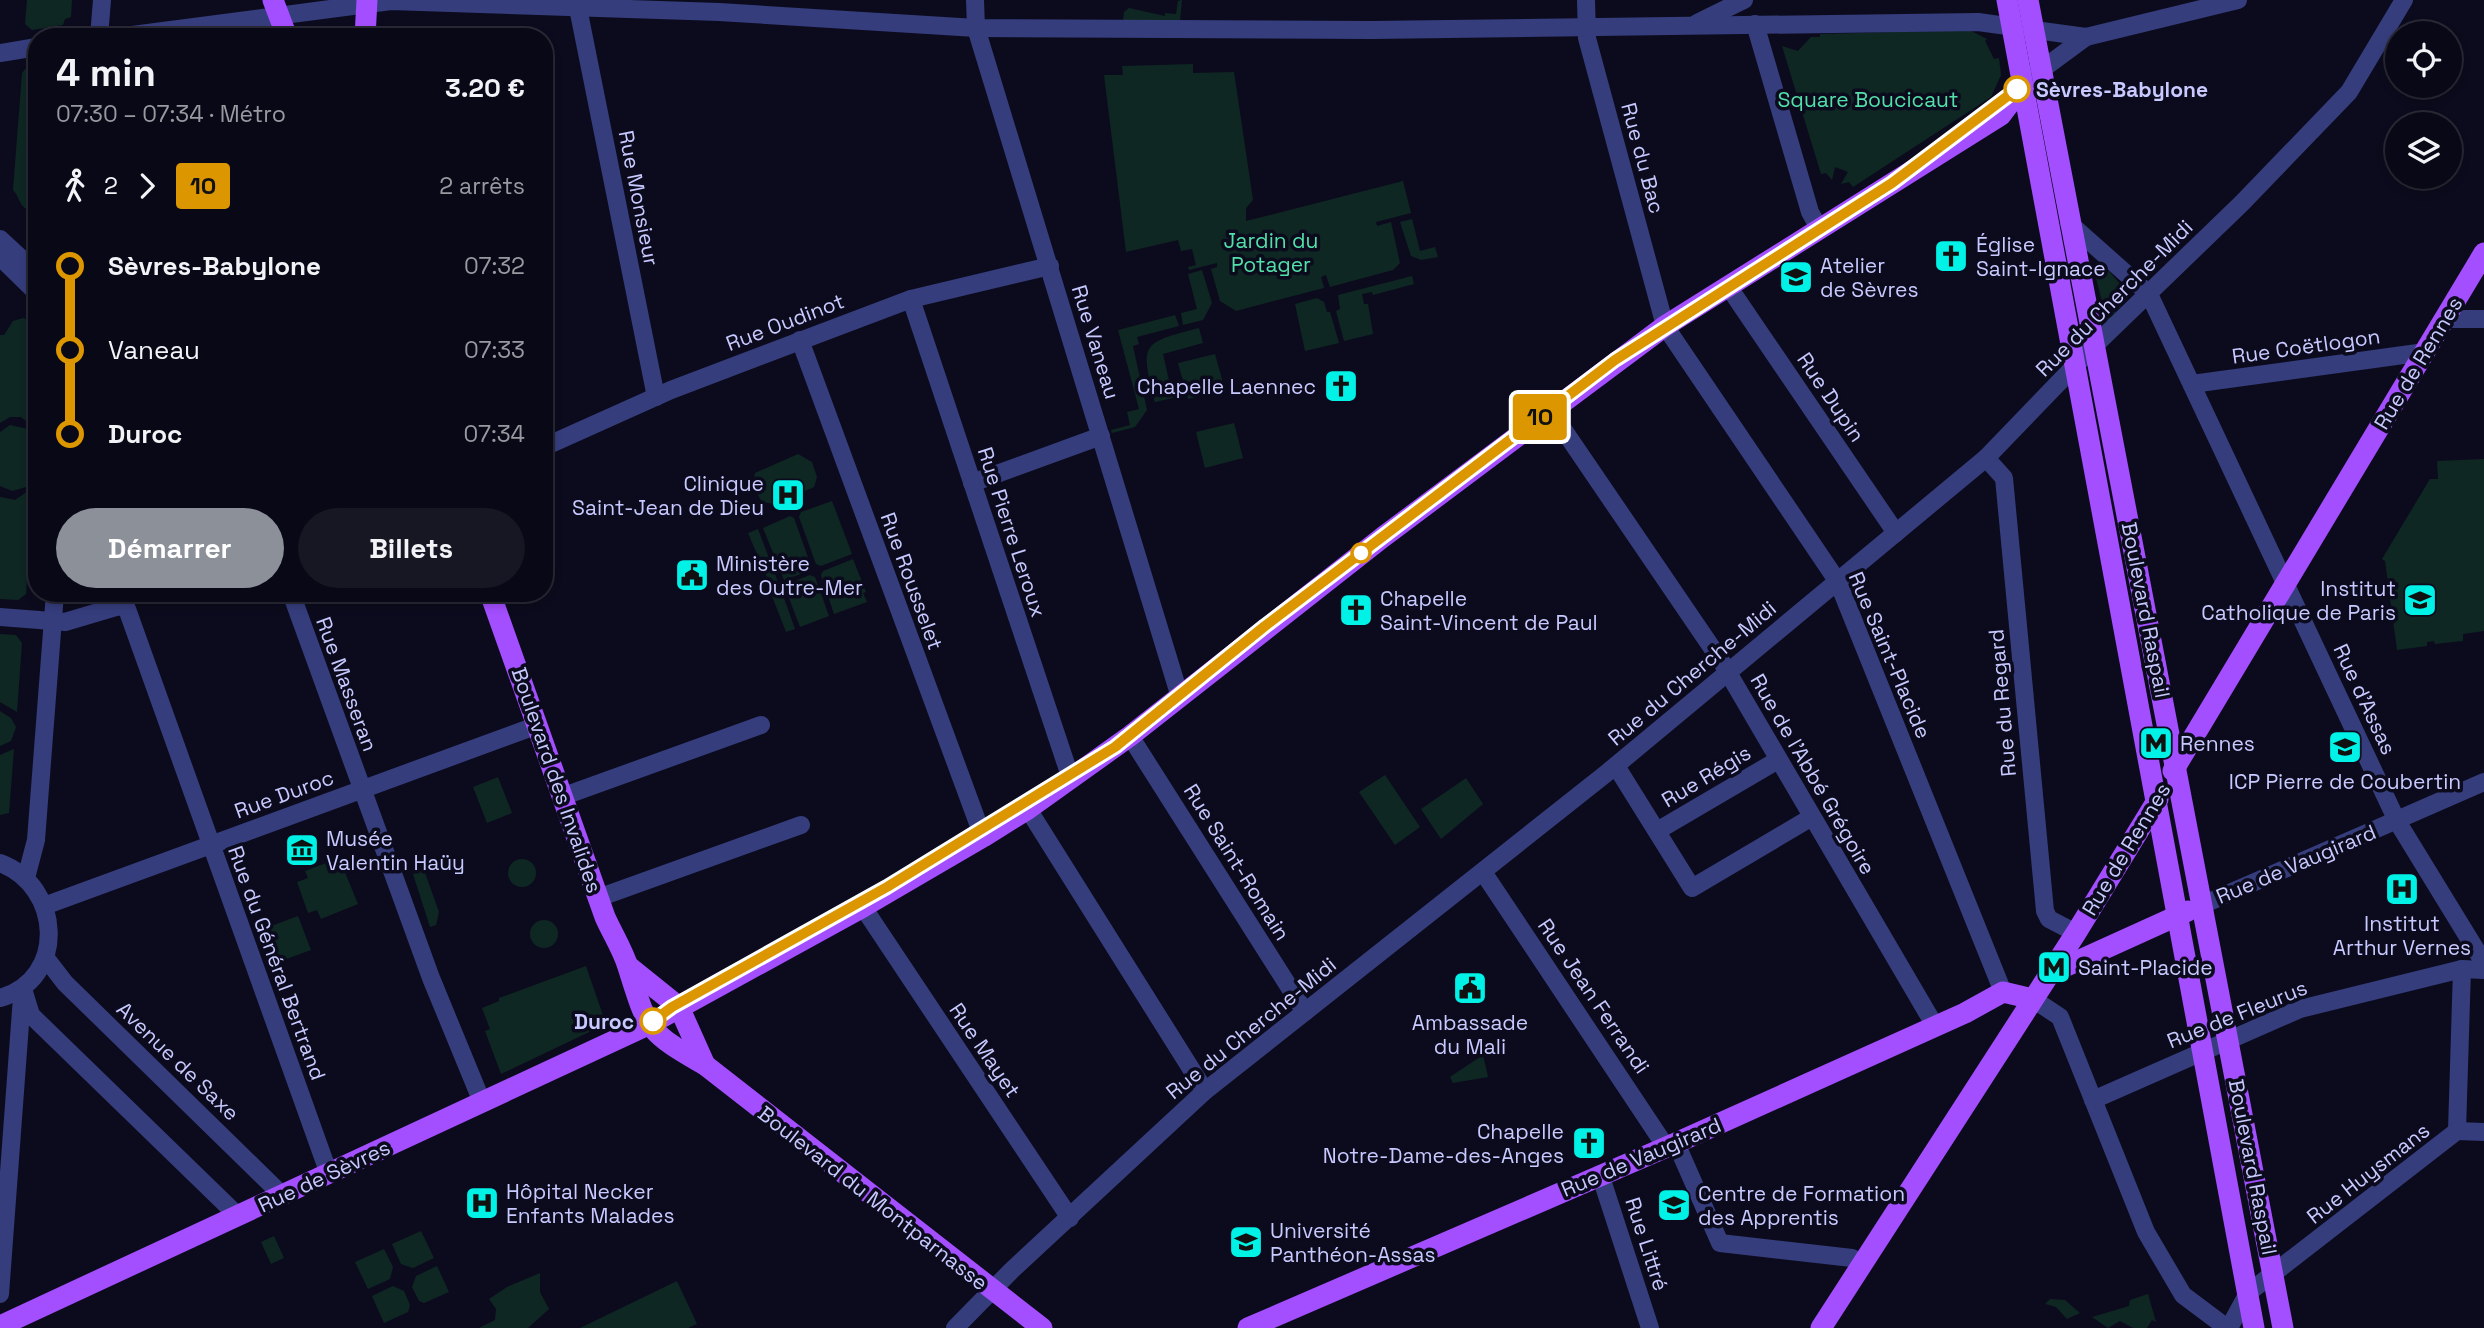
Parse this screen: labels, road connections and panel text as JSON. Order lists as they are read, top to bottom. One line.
{"streets":{"main road":["Rue de Rennes","Boulevard Raspail","Boulevard des Invalides","Rue de Vaugirard","Rue de Sèvres","Boulevard du Montparnasse"],"street":["Rue du Bac","Rue Monsieur","Rue du Cherche-Midi","Rue Oudinot","Rue Vaneau","Rue Coëtlogon","Rue Dupin","Rue Pierre Leroux","Rue Rousselet","Rue Saint-Placide","Rue Masseran","Rue d'Assas","Rue du Regard","Rue de l'Abbé Grégoire","Rue Régis","Rue Duroc","Rue Saint-Romain","Rue du Général Bertrand","Rue Jean Ferrandi","Rue de Fleurus","Rue Mayet","Avenue de Saxe","Rue Huysmans","Rue Littré"]},"crossings":[["Rue du Bac","Rue Saint-Placide"],["Rue Monsieur","Rue Oudinot"],["Rue du Cherche-Midi","Rue Dupin"],["Rue du Cherche-Midi","Boulevard Raspail"],["Rue du Cherche-Midi","Rue Saint-Placide"],["Rue du Cherche-Midi","Rue d'Assas"],["Rue du Cherche-Midi","Rue du Regard"],["Rue du Cherche-Midi","Rue de l'Abbé Grégoire"],["Rue du Cherche-Midi","Rue Saint-Romain"],["Rue du Cherche-Midi","Rue Jean Ferrandi"],["Rue du Cherche-Midi","Rue Mayet"],["Rue du Cherche-Midi","Boulevard du Montparnasse"],["Rue Oudinot","Rue Vaneau"],["Rue Oudinot","Rue Pierre Leroux"],["Rue Oudinot","Rue Rousselet"],["Rue Coëtlogon","Rue de Rennes"],["Rue Coëtlogon","Rue d'Assas"],["Rue de Rennes","Boulevard Raspail"],["Rue de Rennes","Rue d'Assas"],["Rue de Rennes","Rue du Regard"],["Rue de Rennes","Rue de Vaugirard"],["Rue de Rennes","Rue Jean Ferrandi"],["Boulevard Raspail","Rue de Vaugirard"],["Boulevard Raspail","Rue de Fleurus"],["Boulevard Raspail","Rue Huysmans"],["Rue Saint-Placide","Rue de Vaugirard"],["Rue Masseran","Rue Duroc"],["Rue Masseran","Rue de Sèvres"],["Rue d'Assas","Rue de Vaugirard"],["Rue de l'Abbé Grégoire","Rue Régis"],["Rue de l'Abbé Grégoire","Rue de Vaugirard"],["Boulevard des Invalides","Rue Duroc"],["Boulevard des Invalides","Rue de Sèvres"],["Boulevard des Invalides","Boulevard du Montparnasse"],["Rue Duroc","Rue du Général Bertrand"],["Rue de Vaugirard","Rue Jean Ferrandi"],["Rue de Vaugirard","Rue Littré"],["Rue du Général Bertrand","Rue de Sèvres"],["Avenue de Saxe","Rue de Sèvres"],["Rue de Sèvres","Boulevard du Montparnasse"]],"parks":["Square Boucicaut","Jardin du Potager"],"places":{"other":["Sèvres-Babylone","Duroc"],"church":["Église Saint-Ignace","Chapelle Laennec","Chapelle Saint-Vincent de Paul","Chapelle Notre-Dame-des-Anges"],"school or university":["Atelier de Sèvres","Institut Catholique de Paris","ICP Pierre de Coubertin","Centre de Formation des Apprentis","Université Panthéon-Assas"],"hospital":["Clinique Saint-Jean de Dieu","Institut Arthur Vernes","Hôpital Necker Enfants Malades"],"public building":["Ministère des Outre-Mer","Ambassade du Mali"],"metro station":["Rennes","Saint-Placide"],"museum":["Musée Valentin Haüy"]},"lines":["metro line 10"],"page":{"on_map":"10","heading":["4 min","07:30 – 07:34 · Métro","3.20 €"],"legs":["2","10","2 arrêts"],"list":[{"name":"Sèvres-Babylone","value":"07:32"},{"name":"Vaneau","value":"07:33"},{"name":"Duroc","value":"07:34"}],"buttons":["Démarrer","Billets"]}}
